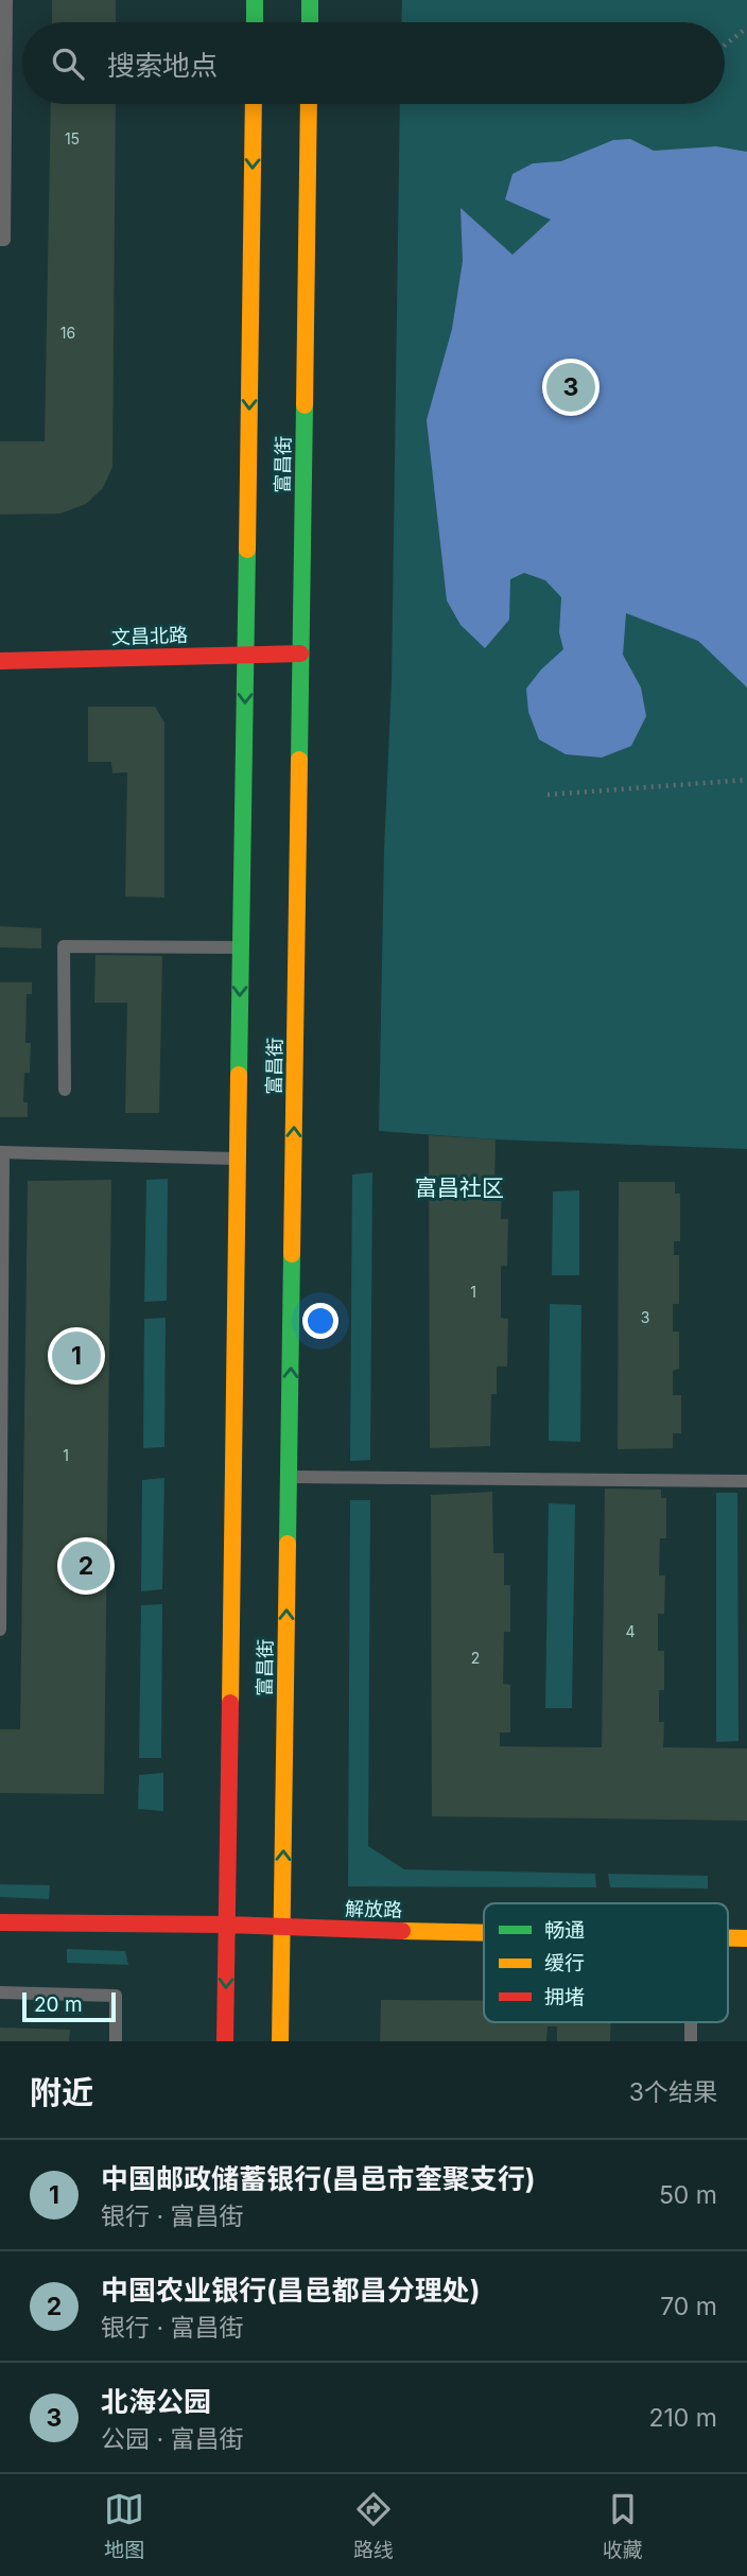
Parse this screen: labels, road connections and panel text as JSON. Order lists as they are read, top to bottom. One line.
{"streets":{"main road":["富昌街","文昌北路","解放路"]},"crossings":[["富昌街","文昌北路"],["富昌街","解放路"]],"districts":["富昌社区"],"house_numbers":["15","16","1","3","1","4","2"],"legend":["畅通","缓行","拥堵"],"scale_bar":"20 m","page":{"search":"搜索地点","pins":["3","1","2"],"scale":"20 m","heading":["附近","3个结果"],"list":[{"mark":"1","name":"中国邮政储蓄银行(昌邑市奎聚支行)","note":"银行 · 富昌街","value":"50 m"},{"mark":"2","name":"中国农业银行(昌邑都昌分理处)","note":"银行 · 富昌街","value":"70 m"},{"mark":"3","name":"北海公园","note":"公园 · 富昌街","value":"210 m"}],"nav":["地图","路线","收藏"]}}
